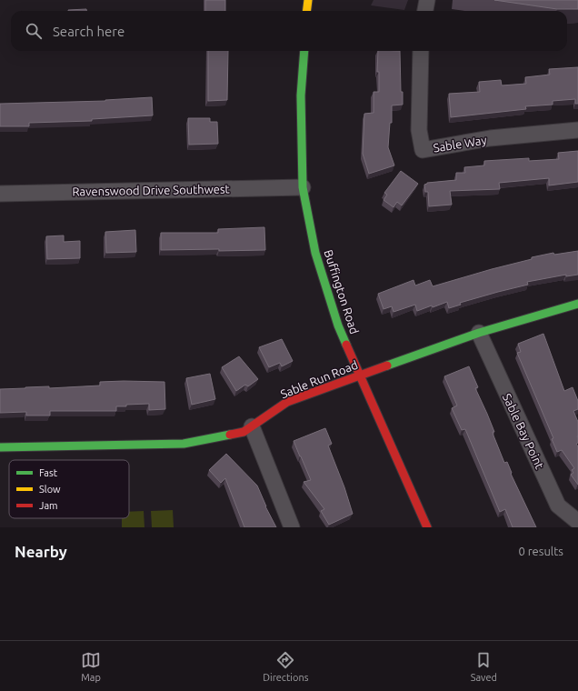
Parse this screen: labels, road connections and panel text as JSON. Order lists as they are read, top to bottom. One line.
{"streets":{"street":["Sable Way","Ravenswood Drive Southwest","Buffington Road","Sable Run Road","Sable Bay Point"]},"crossings":[["Ravenswood Drive Southwest","Buffington Road"],["Buffington Road","Sable Run Road"],["Sable Run Road","Sable Bay Point"]],"legend":["Fast","Slow","Jam"],"page":{"search":"Search here","heading":["Nearby","0 results"],"nav":["Map","Directions","Saved"]}}
